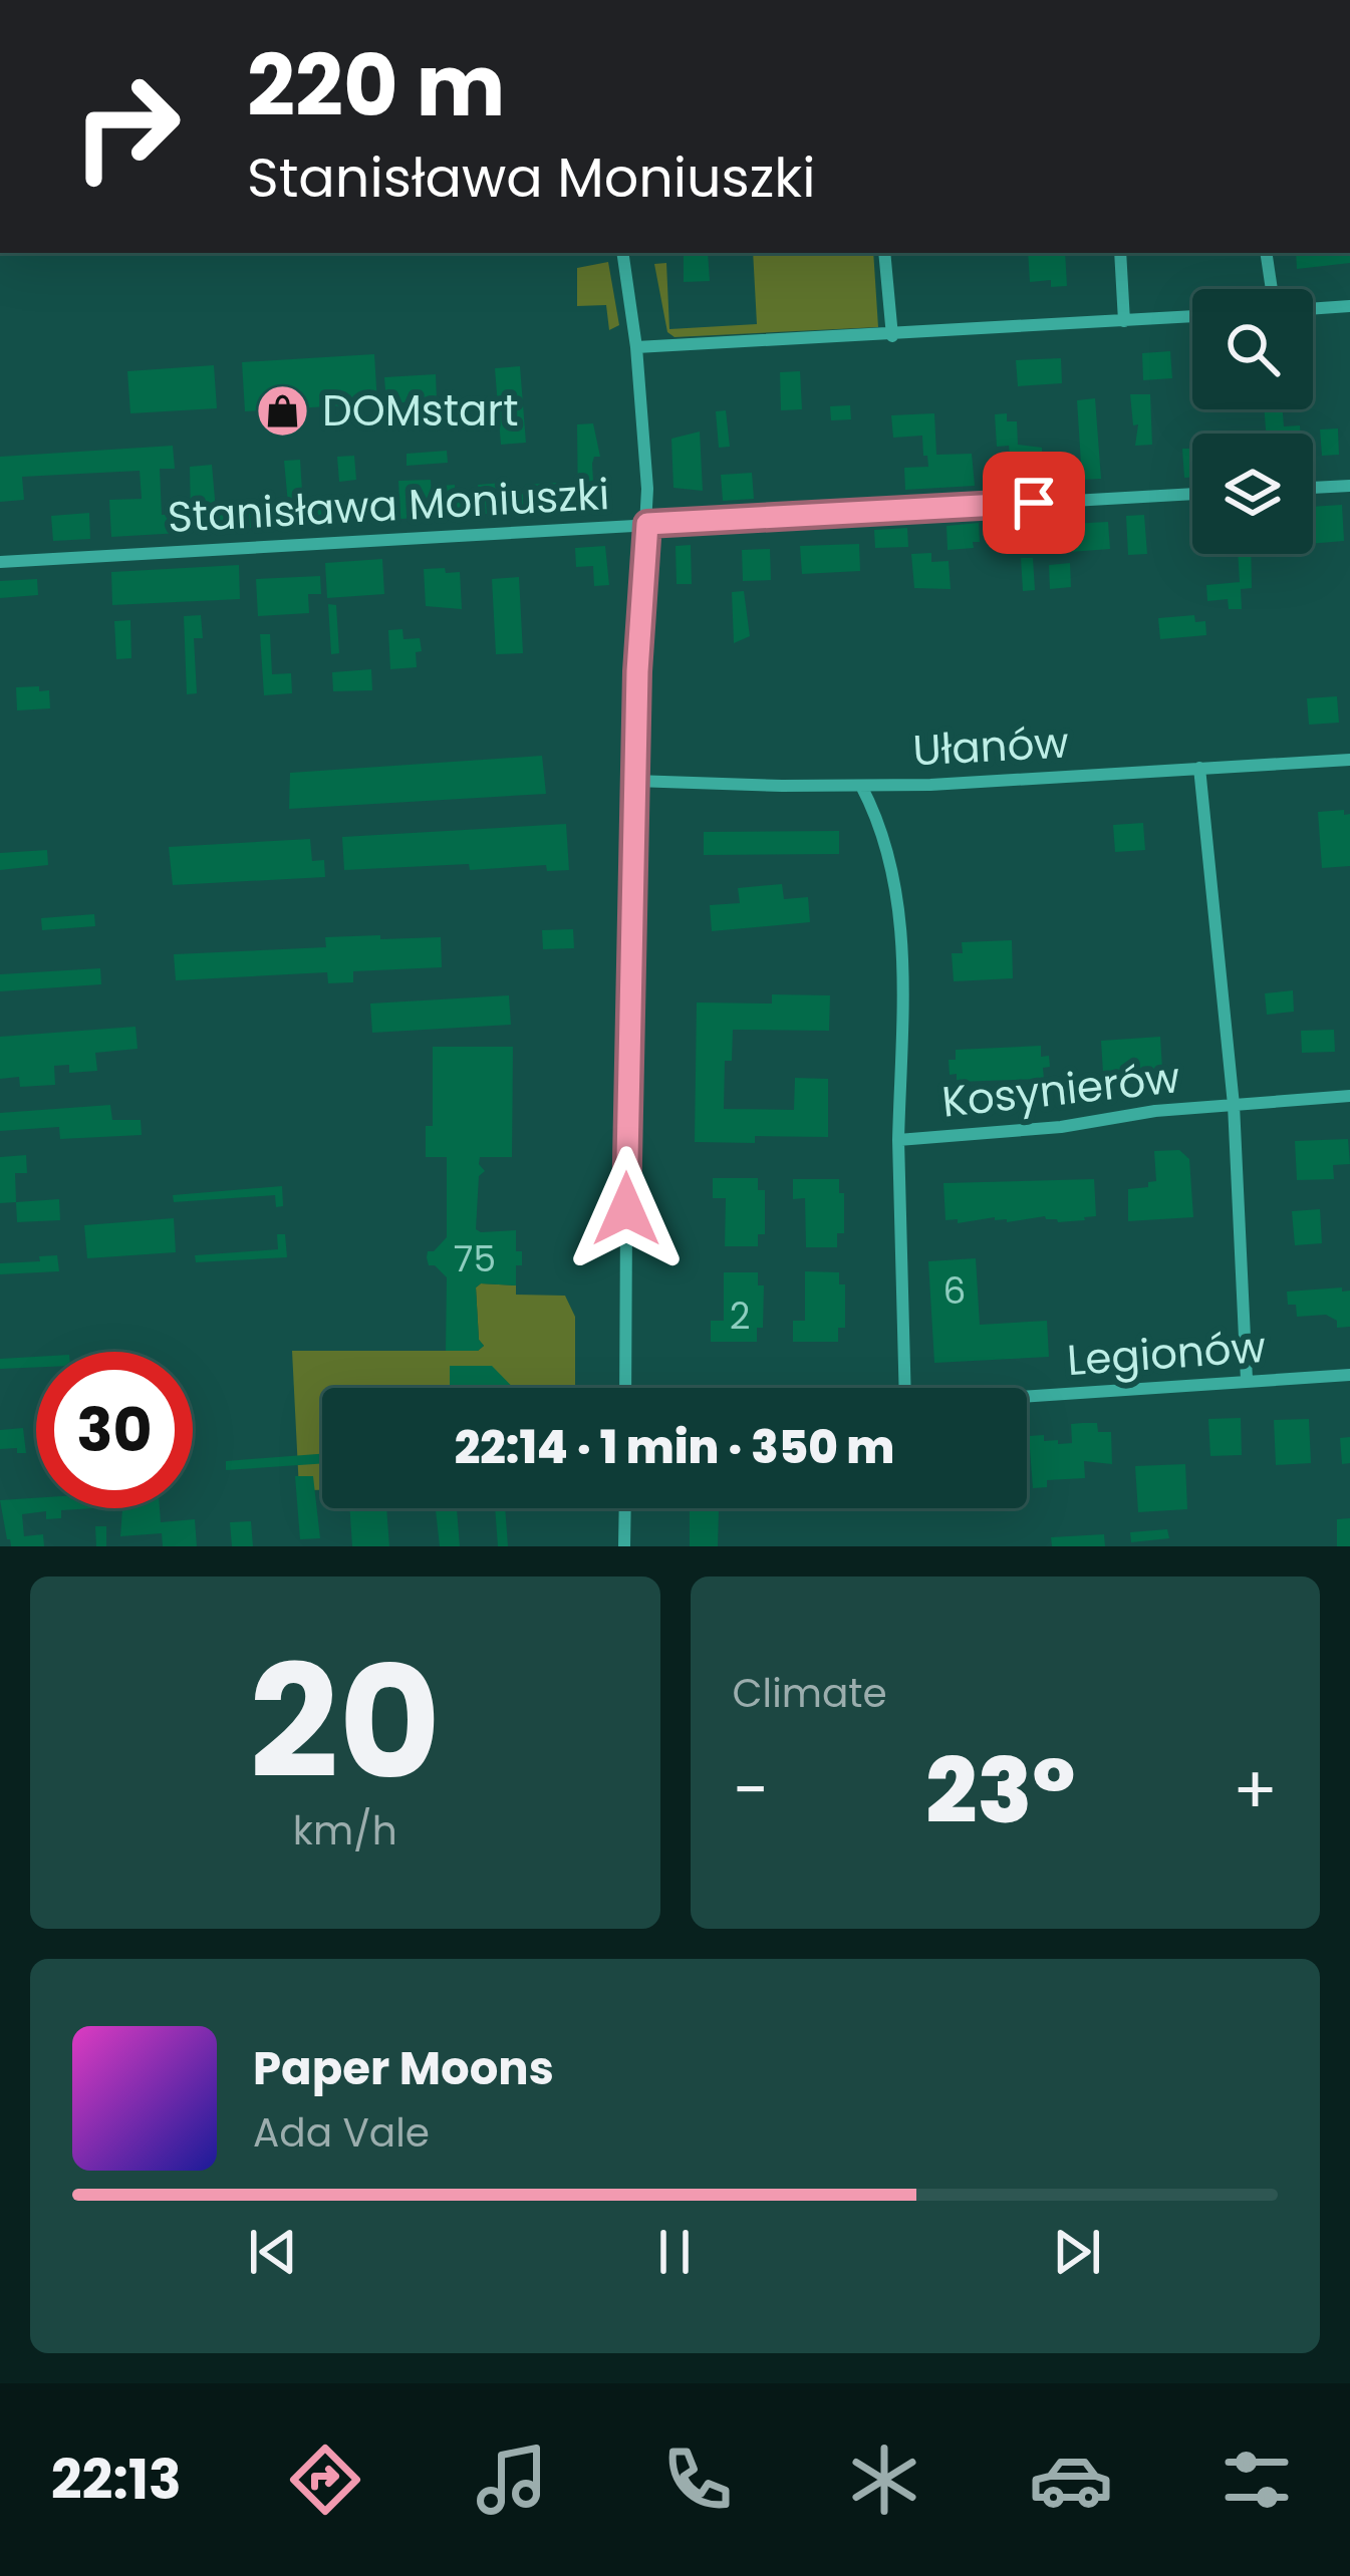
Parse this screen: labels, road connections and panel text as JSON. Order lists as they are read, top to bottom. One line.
{"streets":{"street":["Stanisława Moniuszki","Ułanów","Kosynierów","Legionów"]},"places":{"shop":["DOMstart"]},"house_numbers":["75","6","2"],"page":{"turn":["220 m","Stanisława Moniuszki"],"limit":"30","trip":"22:14 · 1 min · 350 m","tile":[["20","km/h"],"Climate"],"heat":["−","23°","+"],"song":["Paper Moons","Ada Vale"],"tabs":"22:13"}}
